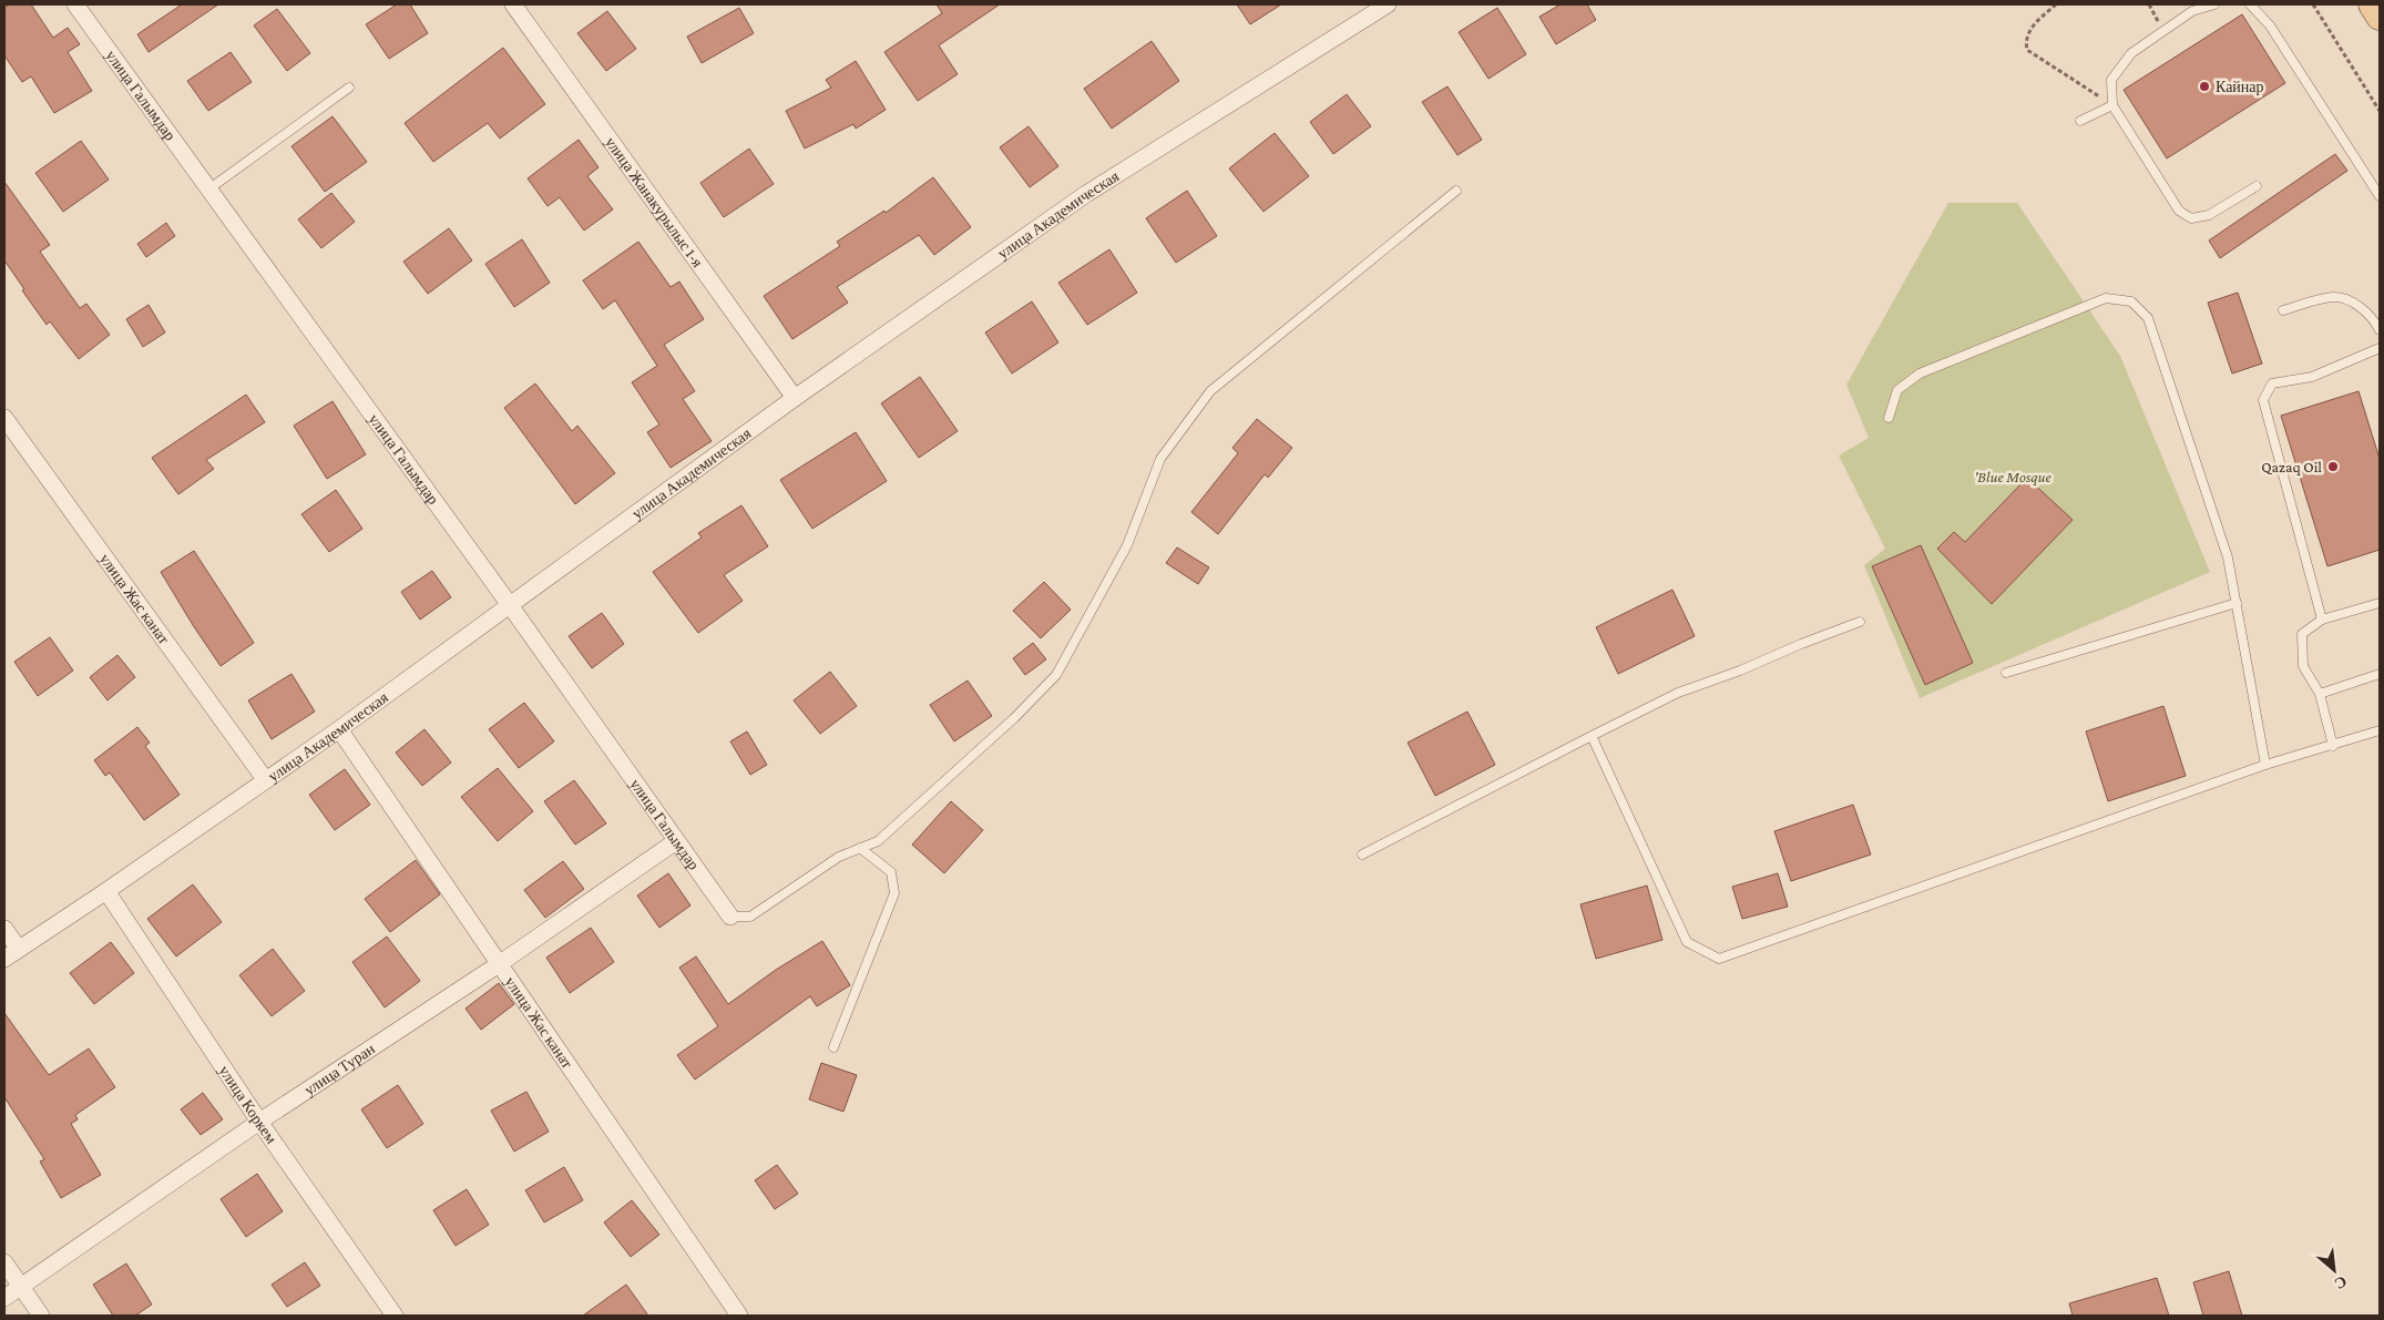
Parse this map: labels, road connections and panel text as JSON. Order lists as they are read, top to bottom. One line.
{"streets":{"street":["улица Галымдар","улица Жанакурылыс 1-я","улица Академическая","улица Жас канат","улица Туран","улица Коркем"]},"crossings":[["улица Галымдар","улица Академическая"],["улица Галымдар","улица Туран"],["улица Жанакурылыс 1-я","улица Академическая"],["улица Академическая","улица Жас канат"],["улица Академическая","улица Коркем"],["улица Жас канат","улица Туран"],["улица Туран","улица Коркем"]],"parks":["'Blue Mosque"],"places":["Кайнар","Qazaq Oil"],"north":"bottom right"}
